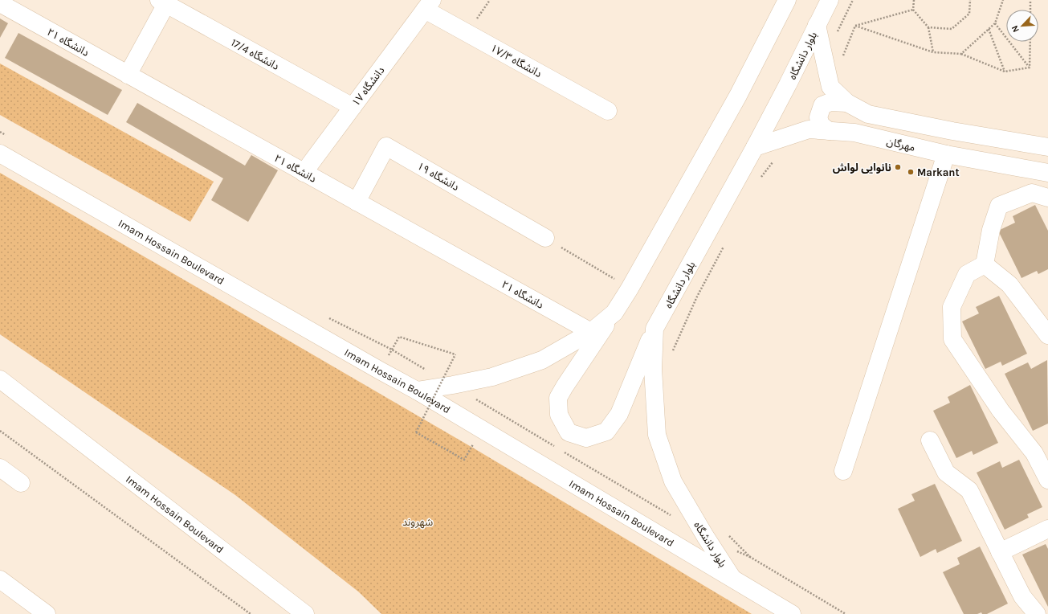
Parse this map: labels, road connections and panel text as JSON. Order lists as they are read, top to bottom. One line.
{"streets":{"street":["دانشگاه ۲۱","دانشگاه 17/4","بلوار دانشگاه","دانشگاه ۱۷/۳","دانشگاه ۱۷","مهرگان","دانشگاه ۱۹","Imam Hossain Boulevard"]},"crossings":[["دانشگاه ۲۱","دانشگاه ۱۷"],["دانشگاه ۲۱","دانشگاه ۱۹"],["دانشگاه 17/4","دانشگاه ۱۷"],["بلوار دانشگاه","مهرگان"],["بلوار دانشگاه","Imam Hossain Boulevard"],["دانشگاه ۱۷/۳","دانشگاه ۱۷"]],"parks":["شهروند"],"places":["نانوایی لواش","Markant"],"north":"bottom left"}
